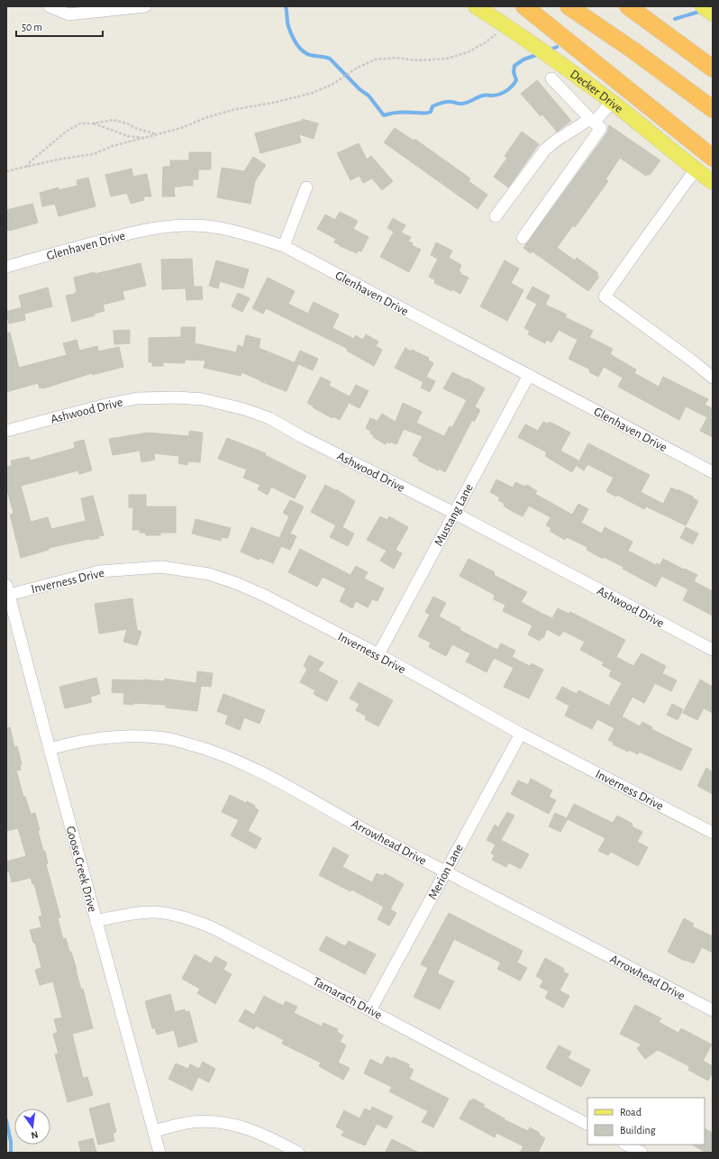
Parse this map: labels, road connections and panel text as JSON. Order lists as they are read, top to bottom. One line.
{"streets":{"main road":["Decker Drive"],"street":["Glenhaven Drive","Ashwood Drive","Mustang Lane","Inverness Drive","Arrowhead Drive","Goose Creek Drive","Merion Lane","Tamarach Drive"]},"crossings":[["Glenhaven Drive","Mustang Lane"],["Ashwood Drive","Mustang Lane"],["Mustang Lane","Inverness Drive"],["Inverness Drive","Goose Creek Drive"],["Inverness Drive","Merion Lane"],["Arrowhead Drive","Goose Creek Drive"],["Arrowhead Drive","Merion Lane"],["Goose Creek Drive","Tamarach Drive"],["Merion Lane","Tamarach Drive"]],"legend":["Road","Building"],"scale_bar":"50 m","north":"bottom"}
